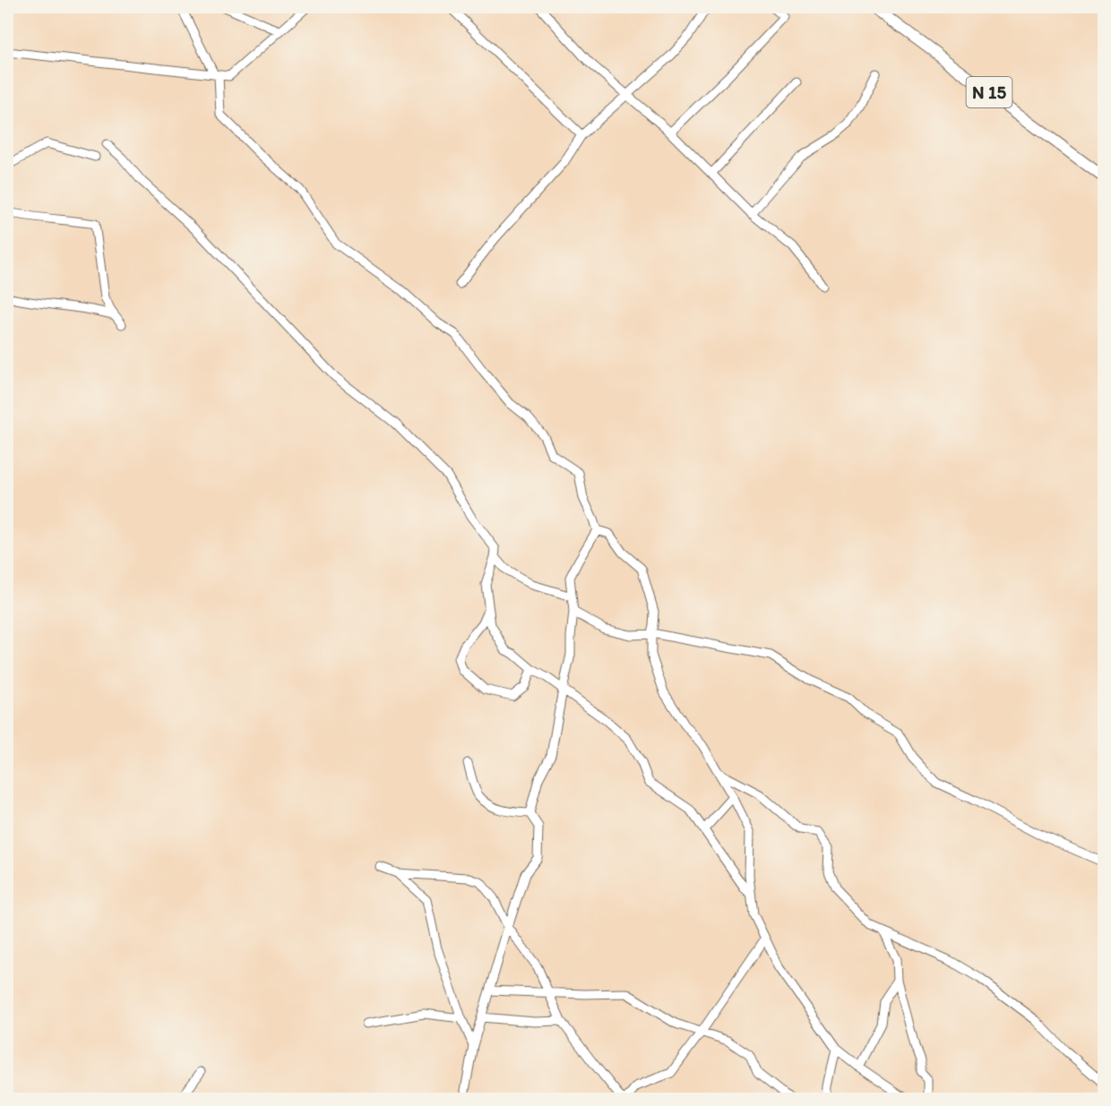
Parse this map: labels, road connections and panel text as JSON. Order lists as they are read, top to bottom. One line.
{"streets":{"main road":["N 15"]}}
